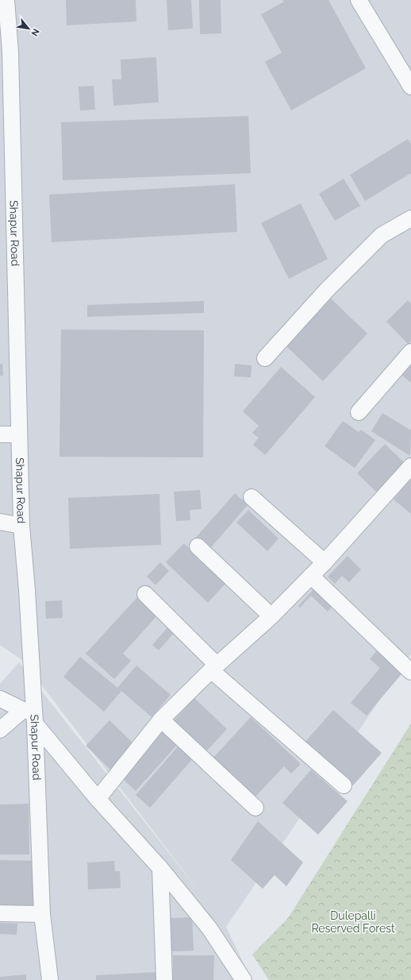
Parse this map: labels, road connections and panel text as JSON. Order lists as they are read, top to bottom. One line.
{"streets":{"street":["Shapur Road"]},"parks":["Dulepalli Reserved Forest"],"north":"bottom right"}
